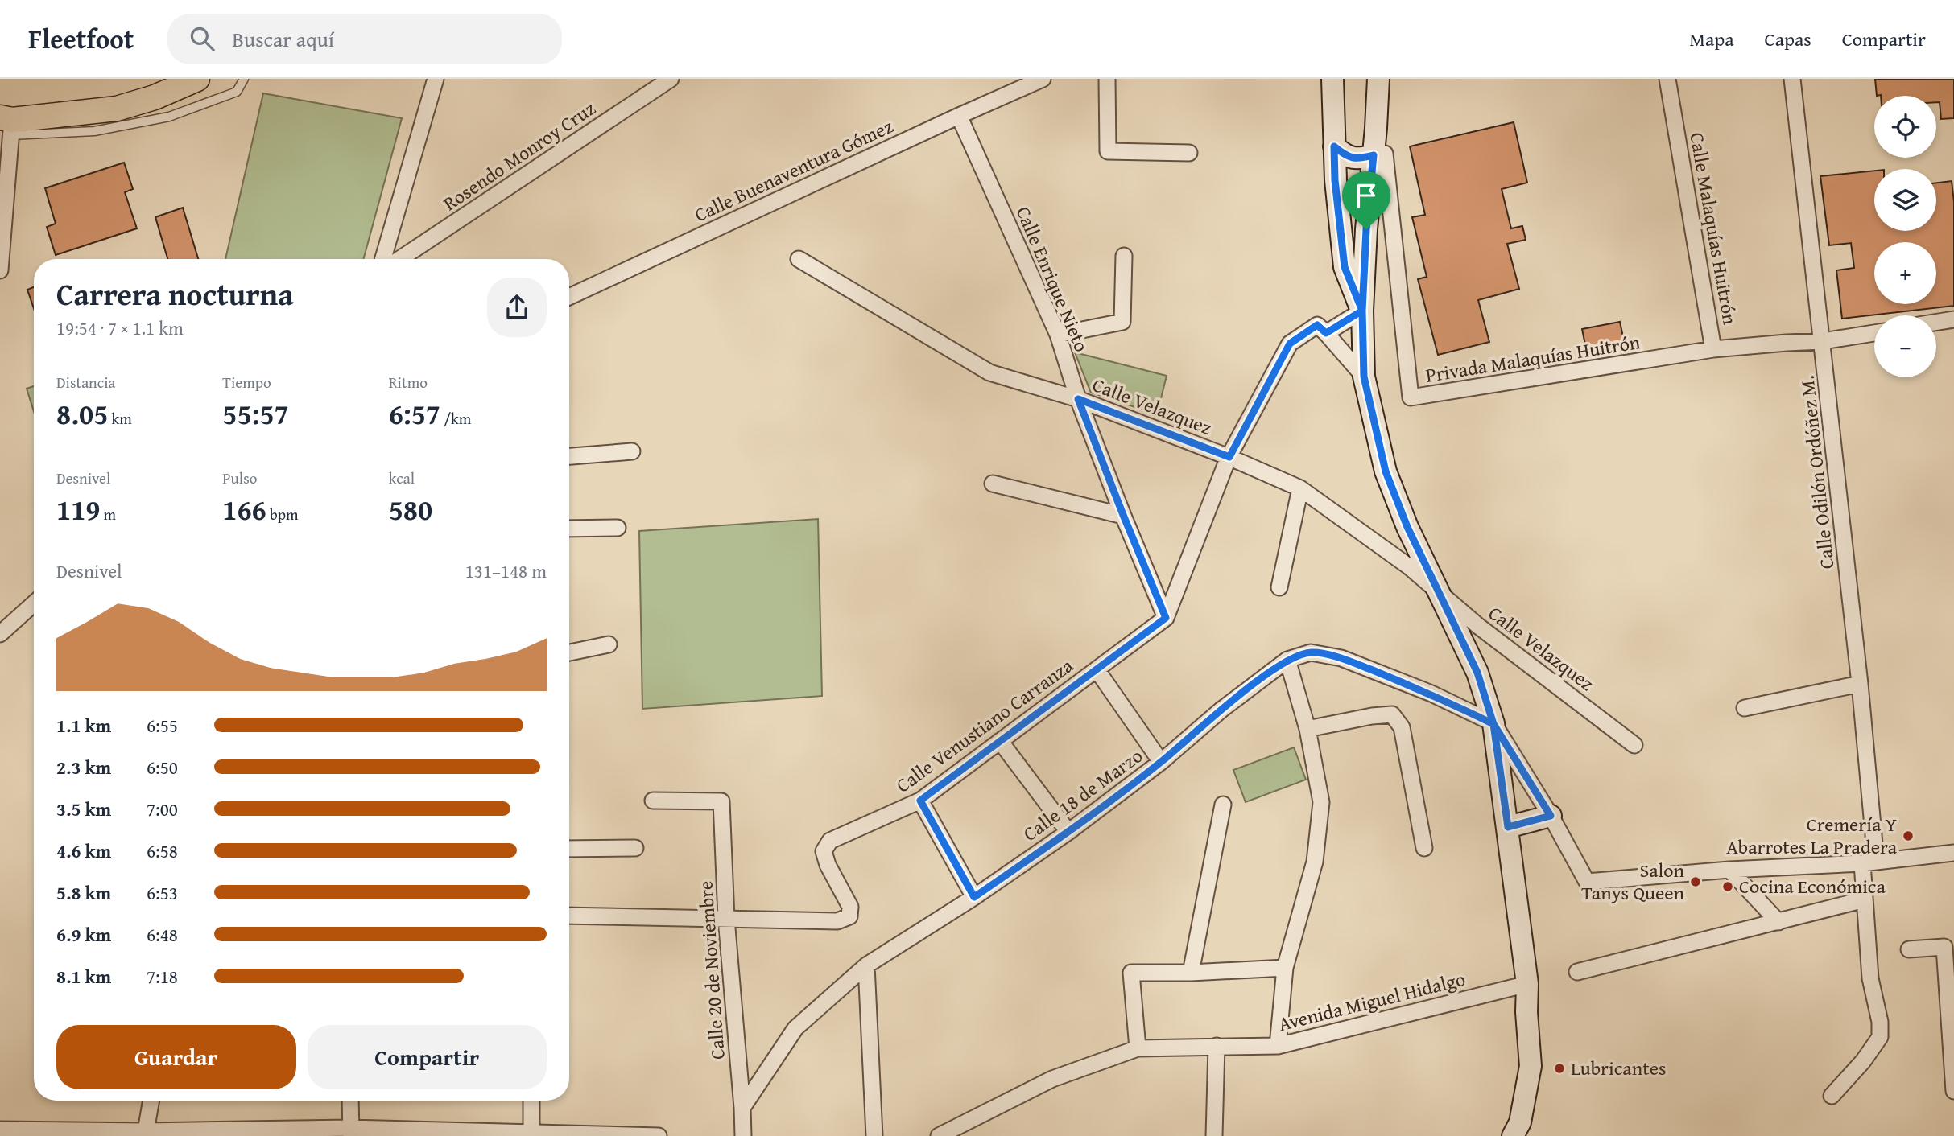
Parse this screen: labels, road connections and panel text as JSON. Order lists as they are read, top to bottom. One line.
{"streets":{"street":["Rosendo Monroy Cruz","Calle Buenaventura Gómez","Calle Malaquías Huitrón","Calle Enrique Nieto","Privada Malaquías Huitrón","Calle Velazquez","Calle Odilón Ordóñez M.","Calle Venustiano Carranza","Calle 18 de Marzo","Calle 20 de Noviembre","Avenida Miguel Hidalgo"]},"crossings":[["Calle Buenaventura Gómez","Calle Enrique Nieto"],["Calle Malaquías Huitrón","Privada Malaquías Huitrón"],["Calle Malaquías Huitrón","Calle Odilón Ordóñez M."],["Calle Enrique Nieto","Calle Velazquez"],["Calle Enrique Nieto","Calle Venustiano Carranza"],["Calle Venustiano Carranza","Calle 20 de Noviembre"],["Calle 18 de Marzo","Calle 20 de Noviembre"]],"places":["Cremería Y Abarrotes La Pradera","Salon Tanys Queen","Cocina Económica","Lubricantes"],"page":{"header":"Fleetfoot","search":"Buscar aquí","nav":["Mapa","Capas","Compartir"],"map_buttons":["+","−"],"heading":["Carrera nocturna","19:54 · 7 × 1.1 km"],"stats":[["Distancia","8.05 km"],["Tiempo","55:57"],["Ritmo","6:57 /km"],["Desnivel","119 m"],["Pulso","166 bpm"],["kcal","580"]],"chart":["Desnivel","131–148 m"],"list":[{"name":"1.1 km","note":"6:55"},{"name":"2.3 km","note":"6:50"},{"name":"3.5 km","note":"7:00"},{"name":"4.6 km","note":"6:58"},{"name":"5.8 km","note":"6:53"},{"name":"6.9 km","note":"6:48"},{"name":"8.1 km","note":"7:18"}],"buttons":["Guardar","Compartir"]}}
